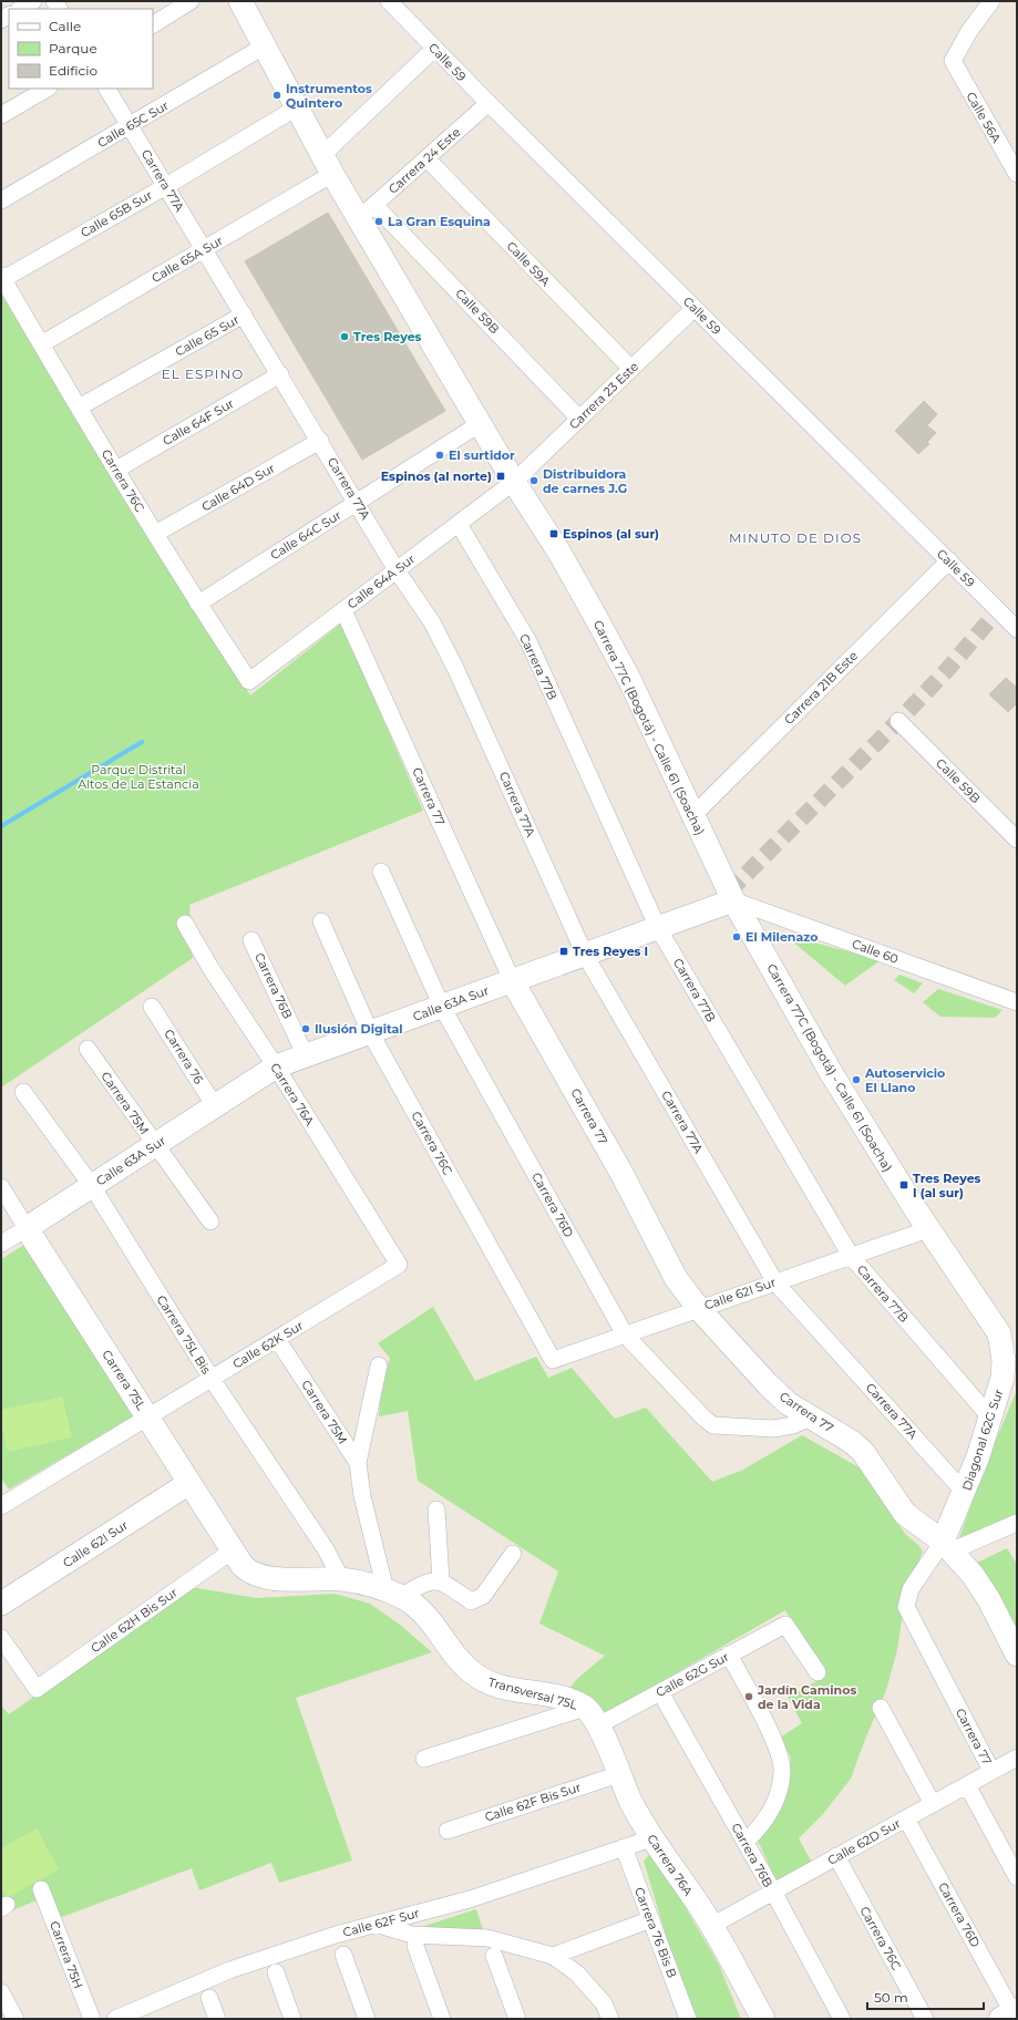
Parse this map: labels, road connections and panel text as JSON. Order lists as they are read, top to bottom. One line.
{"streets":{"street":["Calle 59","Calle 56A","Calle 65C Sur","Carrera 24 Este","Carrera 77A","Calle 65B Sur","Calle 65A Sur","Calle 59A","Calle 59B","Calle 65 Sur","Carrera 23 Este","Calle 64F Sur","Carrera 76C","Calle 64D Sur","Calle 64C Sur","Calle 64A Sur","Carrera 77B","Carrera 21B Este","Carrera 77C (Bogotá) - Calle 61 (Soacha)","Carrera 77","Calle 60","Carrera 76B","Calle 63A Sur","Carrera 76","Carrera 76A","Carrera 75M","Carrera 76D","Calle 62I Sur","Carrera 75L Bis","Calle 62K Sur","Carrera 75L","Diagonal 62G Sur","Calle 62H Bis Sur","Calle 62G Sur","Transversal 75L","Calle 62F Bis Sur","Calle 62D Sur","Calle 62F Sur","Carrera 76 Bis B","Carrera 75H"]},"crossings":[["Calle 59","Carrera 24 Este"],["Calle 59","Calle 65A Sur"],["Calle 59","Carrera 23 Este"],["Calle 59","Carrera 21B Este"],["Calle 65C Sur","Carrera 77A"],["Calle 65C Sur","Carrera 77C (Bogotá) - Calle 61 (Soacha)"],["Carrera 24 Este","Calle 59A"],["Carrera 24 Este","Calle 59B"],["Carrera 24 Este","Carrera 77C (Bogotá) - Calle 61 (Soacha)"],["Carrera 77A","Calle 65B Sur"],["Carrera 77A","Calle 65A Sur"],["Carrera 77A","Calle 65 Sur"],["Carrera 77A","Calle 64F Sur"],["Carrera 77A","Calle 64D Sur"],["Carrera 77A","Calle 64C Sur"],["Carrera 77A","Calle 64A Sur"],["Carrera 77A","Calle 63A Sur"],["Carrera 77A","Calle 62I Sur"],["Carrera 77A","Diagonal 62G Sur"],["Calle 65B Sur","Carrera 76C"],["Calle 65B Sur","Carrera 77C (Bogotá) - Calle 61 (Soacha)"],["Calle 65A Sur","Carrera 76C"],["Calle 65A Sur","Carrera 77C (Bogotá) - Calle 61 (Soacha)"],["Calle 59A","Carrera 23 Este"],["Calle 59B","Carrera 23 Este"],["Calle 59B","Carrera 77C (Bogotá) - Calle 61 (Soacha)"],["Calle 65 Sur","Carrera 76C"],["Carrera 23 Este","Calle 64A Sur"],["Carrera 23 Este","Carrera 77C (Bogotá) - Calle 61 (Soacha)"],["Calle 64F Sur","Carrera 76C"],["Carrera 76C","Calle 64D Sur"],["Carrera 76C","Calle 64C Sur"],["Carrera 76C","Calle 64A Sur"],["Carrera 76C","Calle 63A Sur"],["Carrera 76C","Calle 62I Sur"],["Carrera 76C","Calle 62D Sur"],["Calle 64C Sur","Carrera 77C (Bogotá) - Calle 61 (Soacha)"],["Calle 64A Sur","Carrera 77B"],["Calle 64A Sur","Carrera 77C (Bogotá) - Calle 61 (Soacha)"],["Calle 64A Sur","Carrera 77"],["Carrera 77B","Calle 63A Sur"],["Carrera 77B","Calle 62I Sur"],["Carrera 77B","Diagonal 62G Sur"],["Carrera 21B Este","Carrera 77C (Bogotá) - Calle 61 (Soacha)"],["Carrera 77C (Bogotá) - Calle 61 (Soacha)","Calle 60"],["Carrera 77C (Bogotá) - Calle 61 (Soacha)","Calle 63A Sur"],["Carrera 77C (Bogotá) - Calle 61 (Soacha)","Calle 62I Sur"],["Carrera 77C (Bogotá) - Calle 61 (Soacha)","Diagonal 62G Sur"],["Carrera 77","Calle 63A Sur"],["Carrera 77","Carrera 76D"],["Carrera 77","Calle 62I Sur"],["Carrera 77","Diagonal 62G Sur"],["Carrera 77","Calle 62D Sur"],["Calle 60","Calle 63A Sur"],["Carrera 76B","Calle 63A Sur"],["Carrera 76B","Calle 62G Sur"],["Carrera 76B","Calle 62D Sur"],["Calle 63A Sur","Carrera 76"],["Calle 63A Sur","Carrera 76A"],["Calle 63A Sur","Carrera 75M"],["Calle 63A Sur","Carrera 76D"],["Calle 63A Sur","Carrera 75L Bis"],["Calle 63A Sur","Carrera 75L"],["Carrera 76A","Calle 62K Sur"],["Carrera 76A","Calle 62G Sur"],["Carrera 76A","Transversal 75L"],["Carrera 76A","Calle 62F Bis Sur"],["Carrera 76A","Calle 62D Sur"],["Carrera 76A","Calle 62F Sur"],["Carrera 75M","Calle 62K Sur"],["Carrera 76D","Calle 62I Sur"],["Carrera 76D","Calle 62D Sur"],["Calle 62I Sur","Carrera 75L"],["Carrera 75L Bis","Calle 62K Sur"],["Carrera 75L Bis","Transversal 75L"],["Calle 62K Sur","Carrera 75L"],["Carrera 75L","Calle 62H Bis Sur"],["Carrera 75L","Transversal 75L"],["Calle 62G Sur","Transversal 75L"],["Calle 62F Sur","Carrera 76 Bis B"]],"districts":["EL ESPINO","MINUTO DE DIOS"],"parks":["Parque Distrital Altos de La Estancia"],"places":{"other":["Instrumentos Quintero","La Gran Esquina","Tres Reyes","El surtidor","Distribuidora de carnes J.G","El Milenazo","Ilusión Digital","Autoservicio El Llano","Jardín Caminos de la Vida"],"transit":["Espinos (al norte)","Espinos (al sur)","Tres Reyes I","Tres Reyes I (al sur)"]},"legend":["Calle","Parque","Edificio"],"scale_bar":"50 m"}
